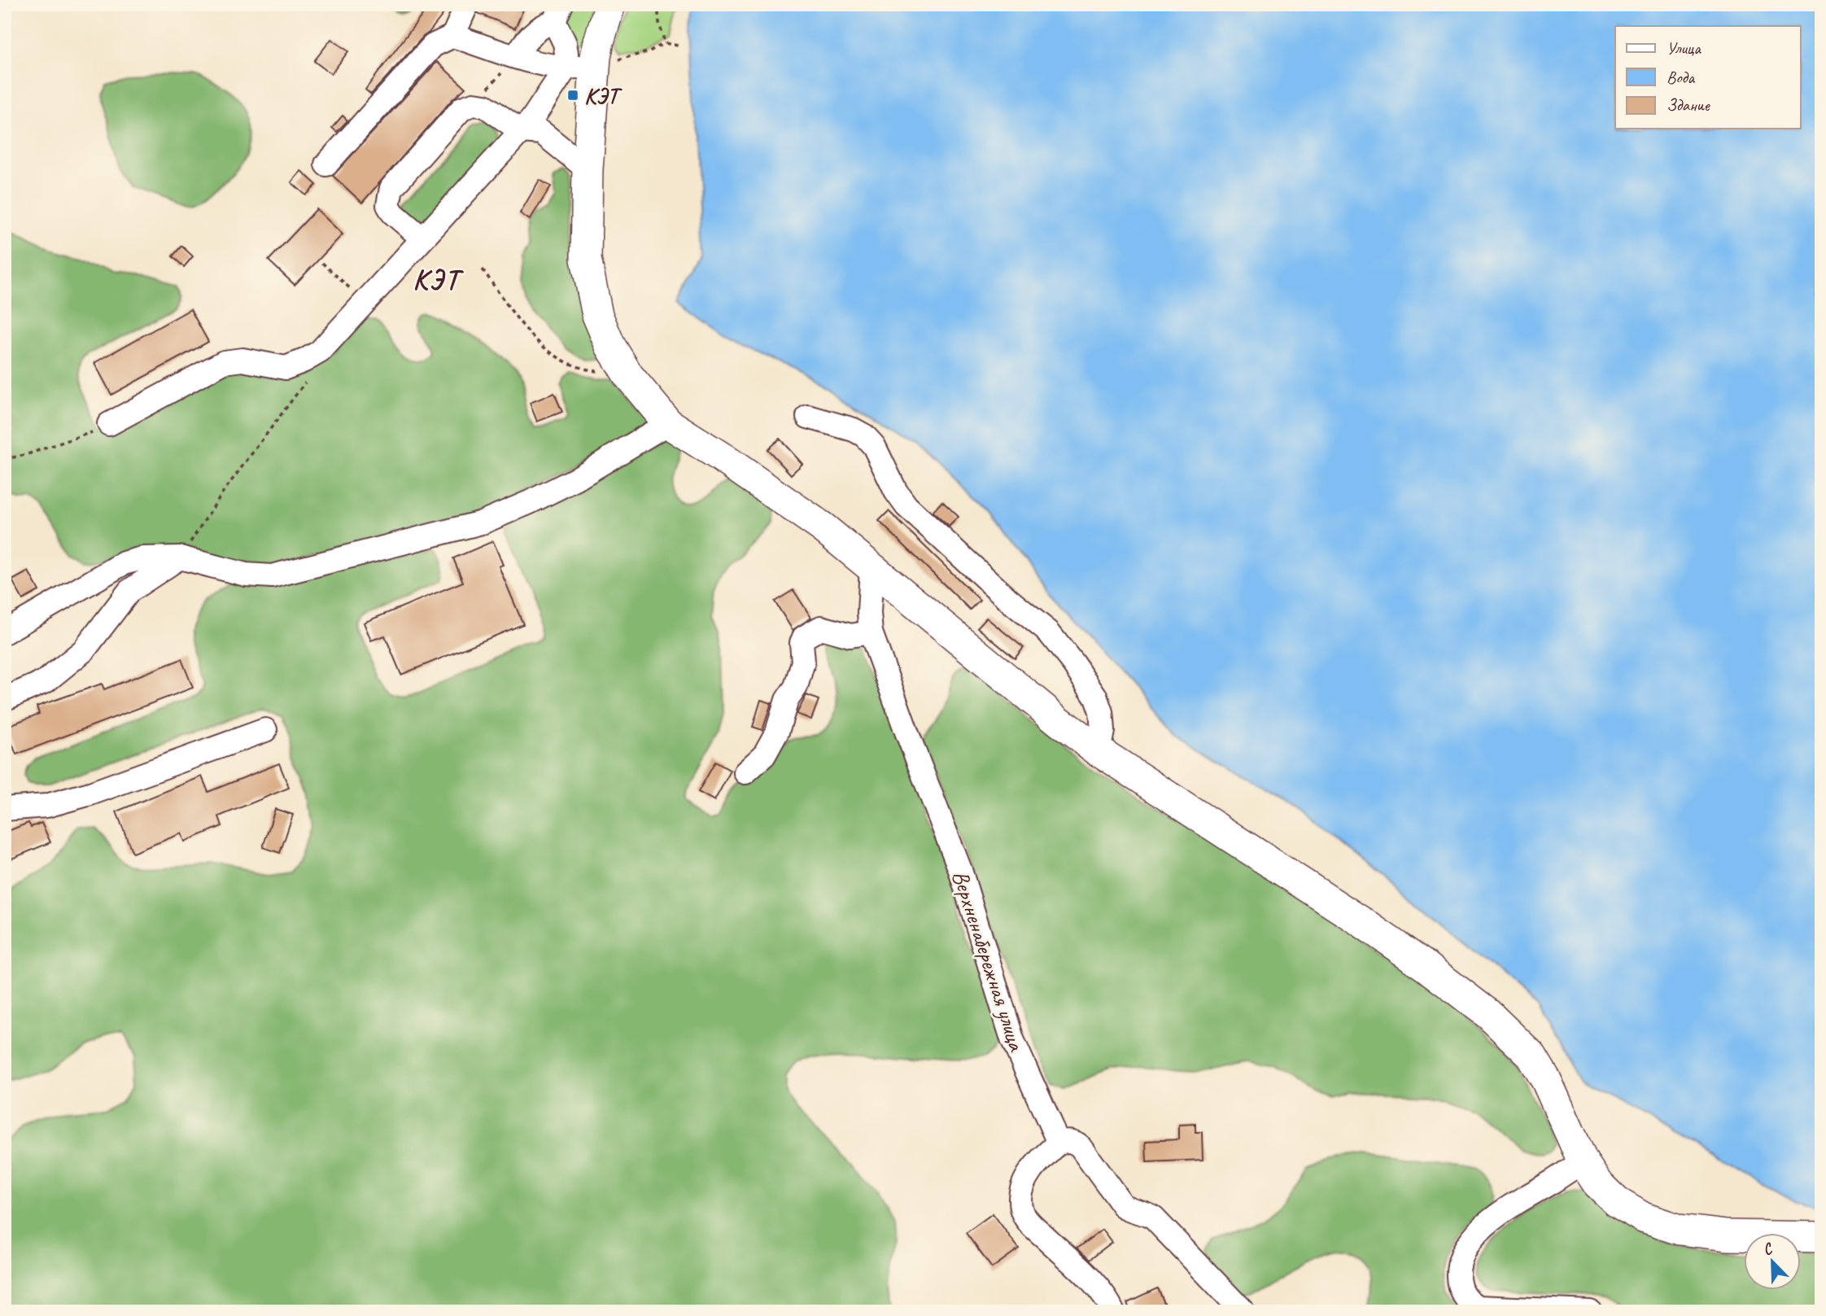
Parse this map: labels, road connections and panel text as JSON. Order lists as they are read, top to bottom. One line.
{"streets":{"street":["Верхненабережная улица"]},"districts":["КЭТ"],"places":{"transit":["КЭТ"]},"legend":["Улица","Вода","Здание"],"north":"top left"}
